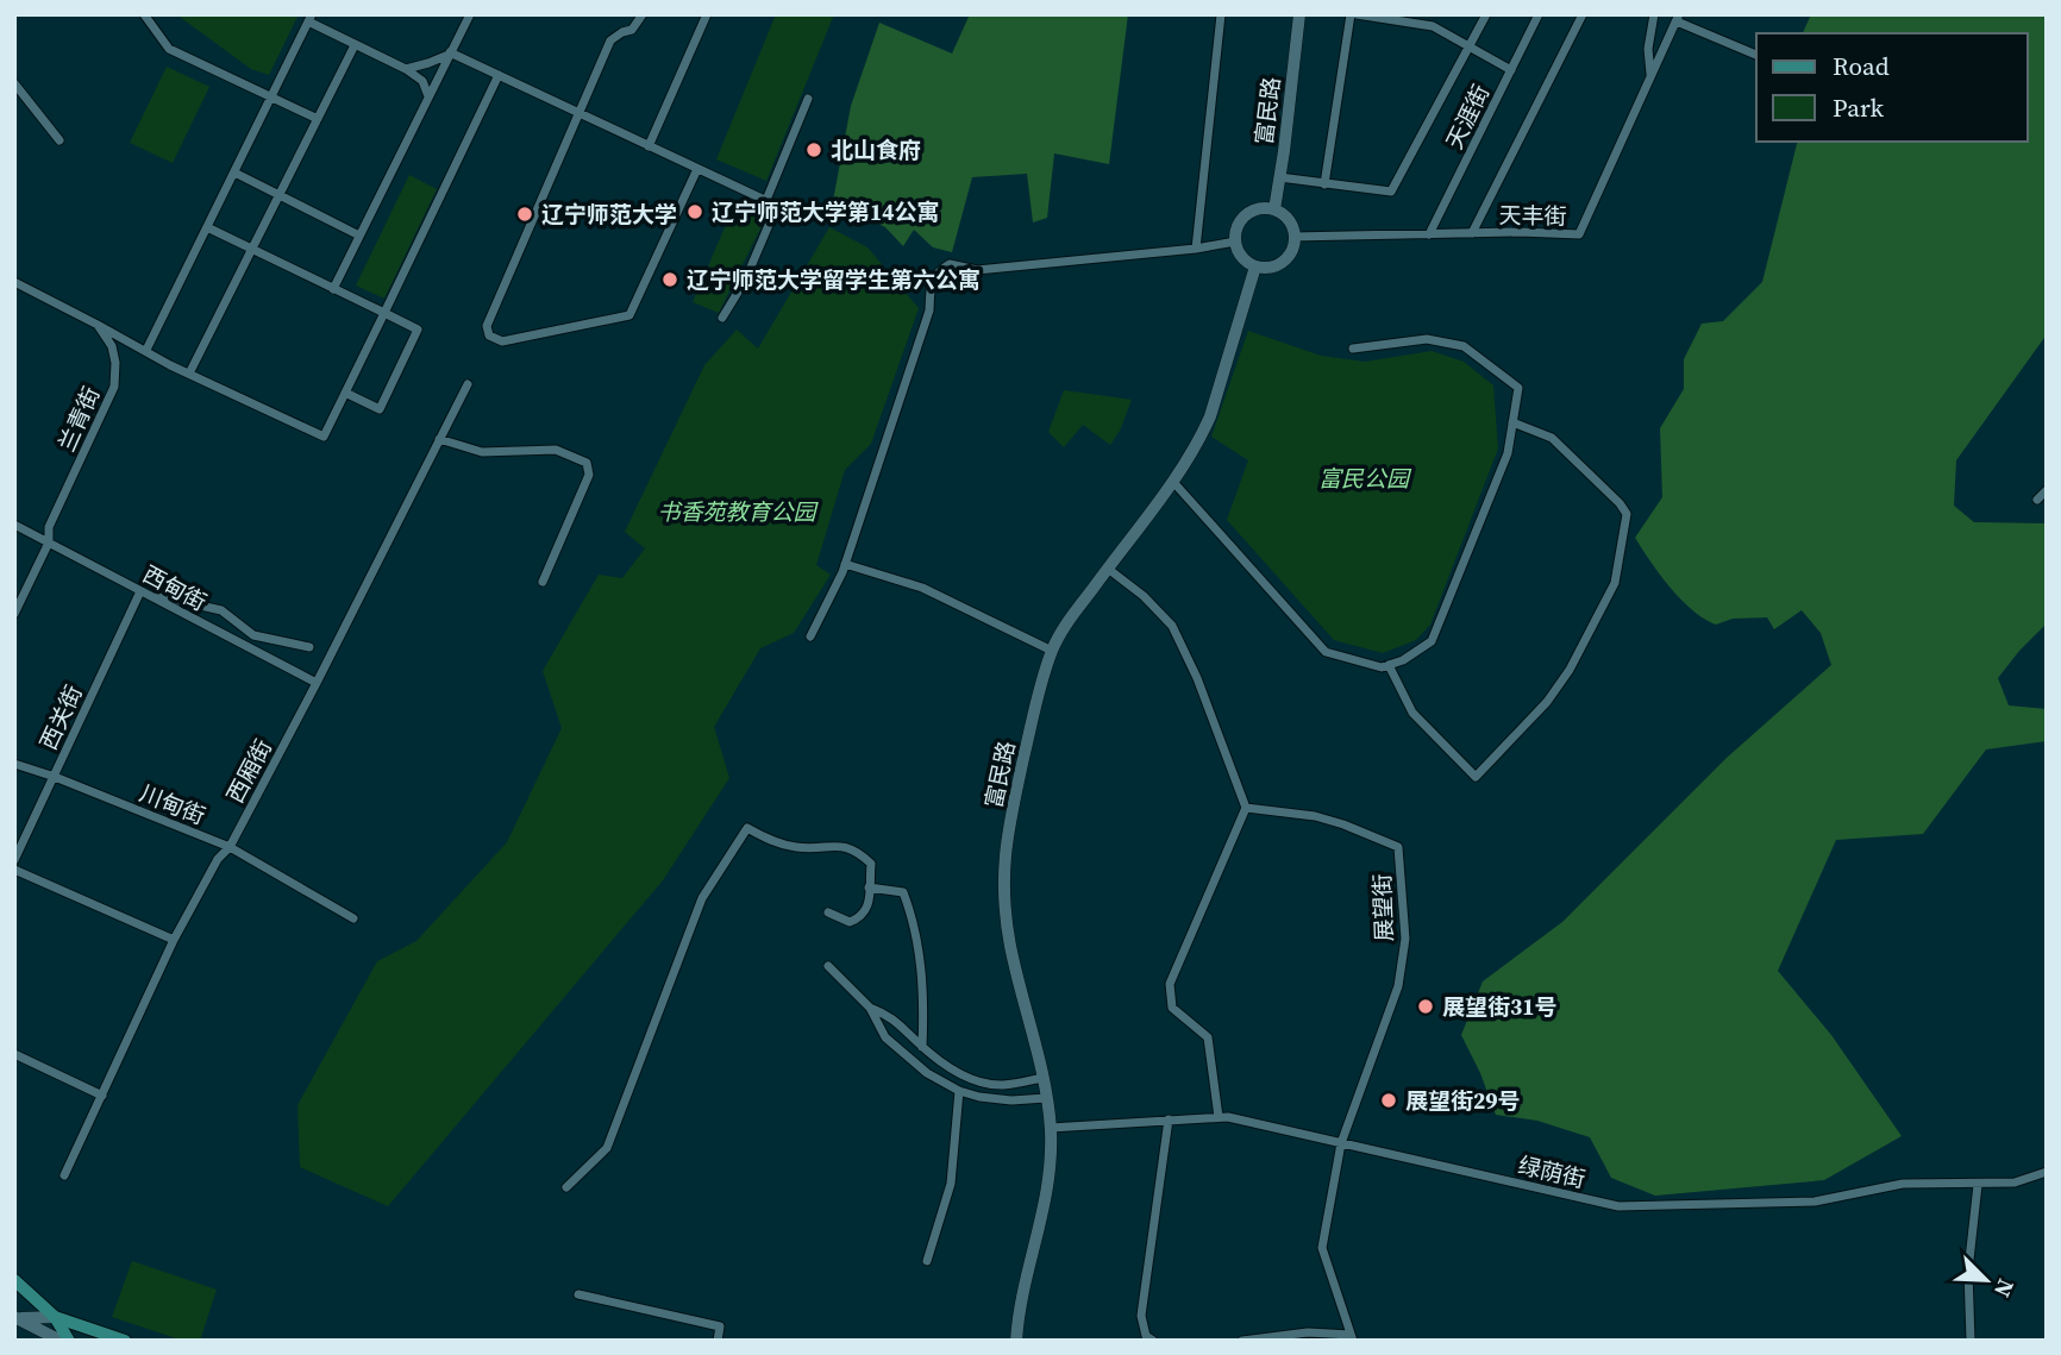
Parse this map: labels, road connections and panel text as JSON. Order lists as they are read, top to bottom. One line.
{"streets":{"street":["富民路","天涯街","天丰街","兰青街","西甸街","西关街","西厢街","川甸街","展望街","绿荫街"]},"crossings":[["富民路","天丰街"],["富民路","绿荫街"],["天涯街","天丰街"],["兰青街","西甸街"],["西甸街","西关街"],["西甸街","西厢街"],["西关街","川甸街"],["西厢街","川甸街"],["展望街","绿荫街"]],"parks":["富民公园","书香苑教育公园"],"places":["北山食府","辽宁师范大学第14公寓","辽宁师范大学","辽宁师范大学留学生第六公寓","展望街31号","展望街29号"],"legend":["Road","Park"],"north":"bottom right"}
